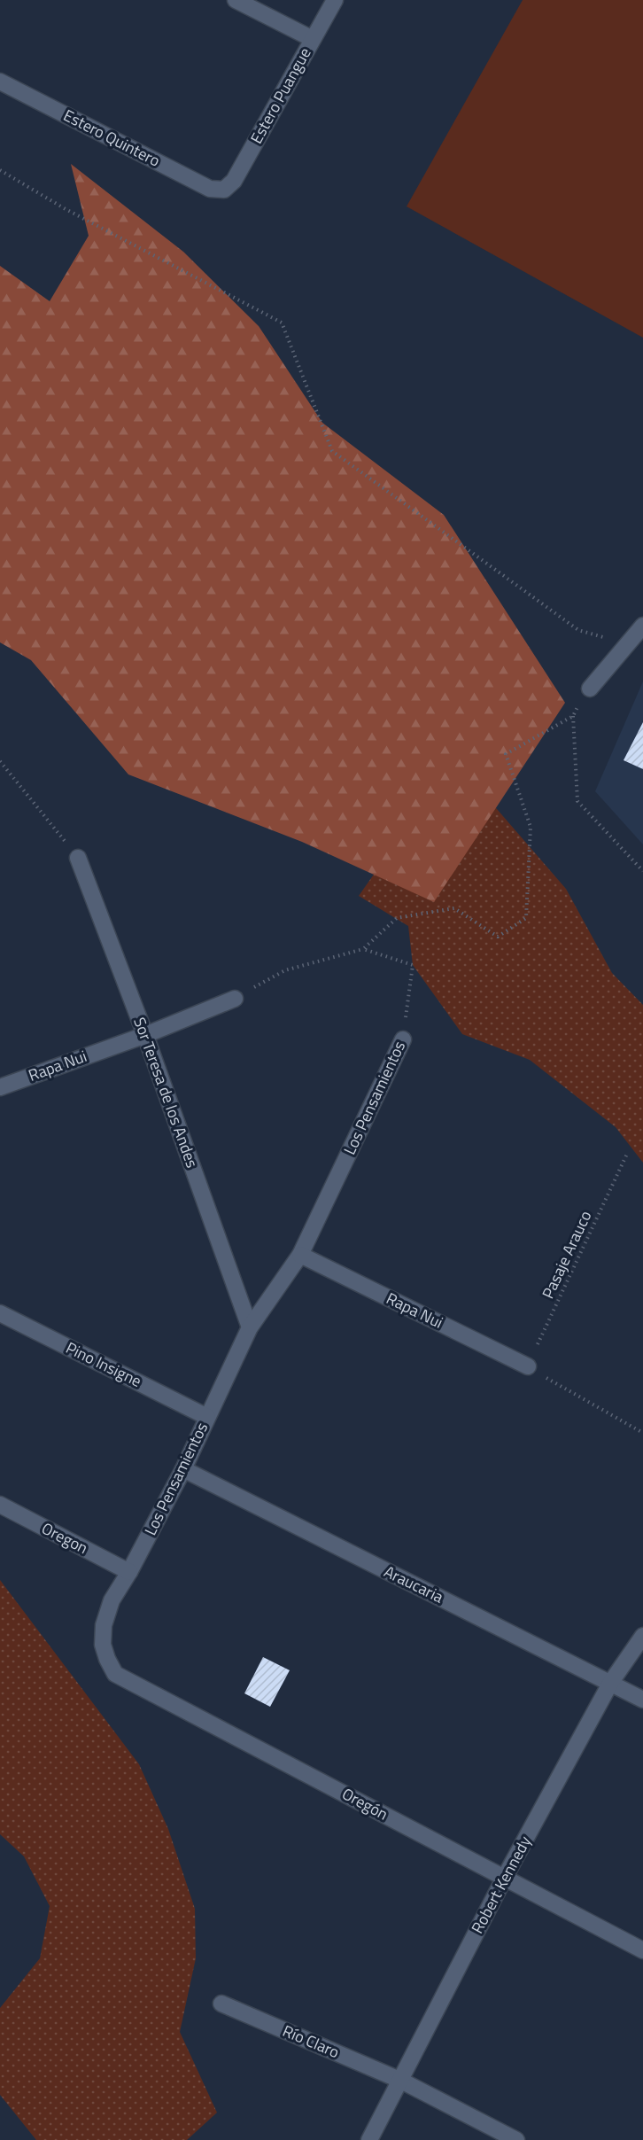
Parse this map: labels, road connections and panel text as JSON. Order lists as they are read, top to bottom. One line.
{"streets":{"street":["Estero Puangue","Estero Quintero","Rapa Nui","Sor Teresa de los Andes","Los Pensamientos","Pino Insigne","Oregon","Araucaria","Oregón","Robert Kennedy","Río Claro"],"path":["Pasaje Arauco"]},"crossings":[["Estero Puangue","Estero Quintero"],["Rapa Nui","Sor Teresa de los Andes"],["Rapa Nui","Los Pensamientos"],["Rapa Nui","Pasaje Arauco"],["Sor Teresa de los Andes","Los Pensamientos"],["Los Pensamientos","Pino Insigne"],["Los Pensamientos","Oregon"],["Los Pensamientos","Araucaria"],["Los Pensamientos","Oregón"],["Araucaria","Robert Kennedy"],["Oregón","Robert Kennedy"],["Robert Kennedy","Río Claro"]]}
